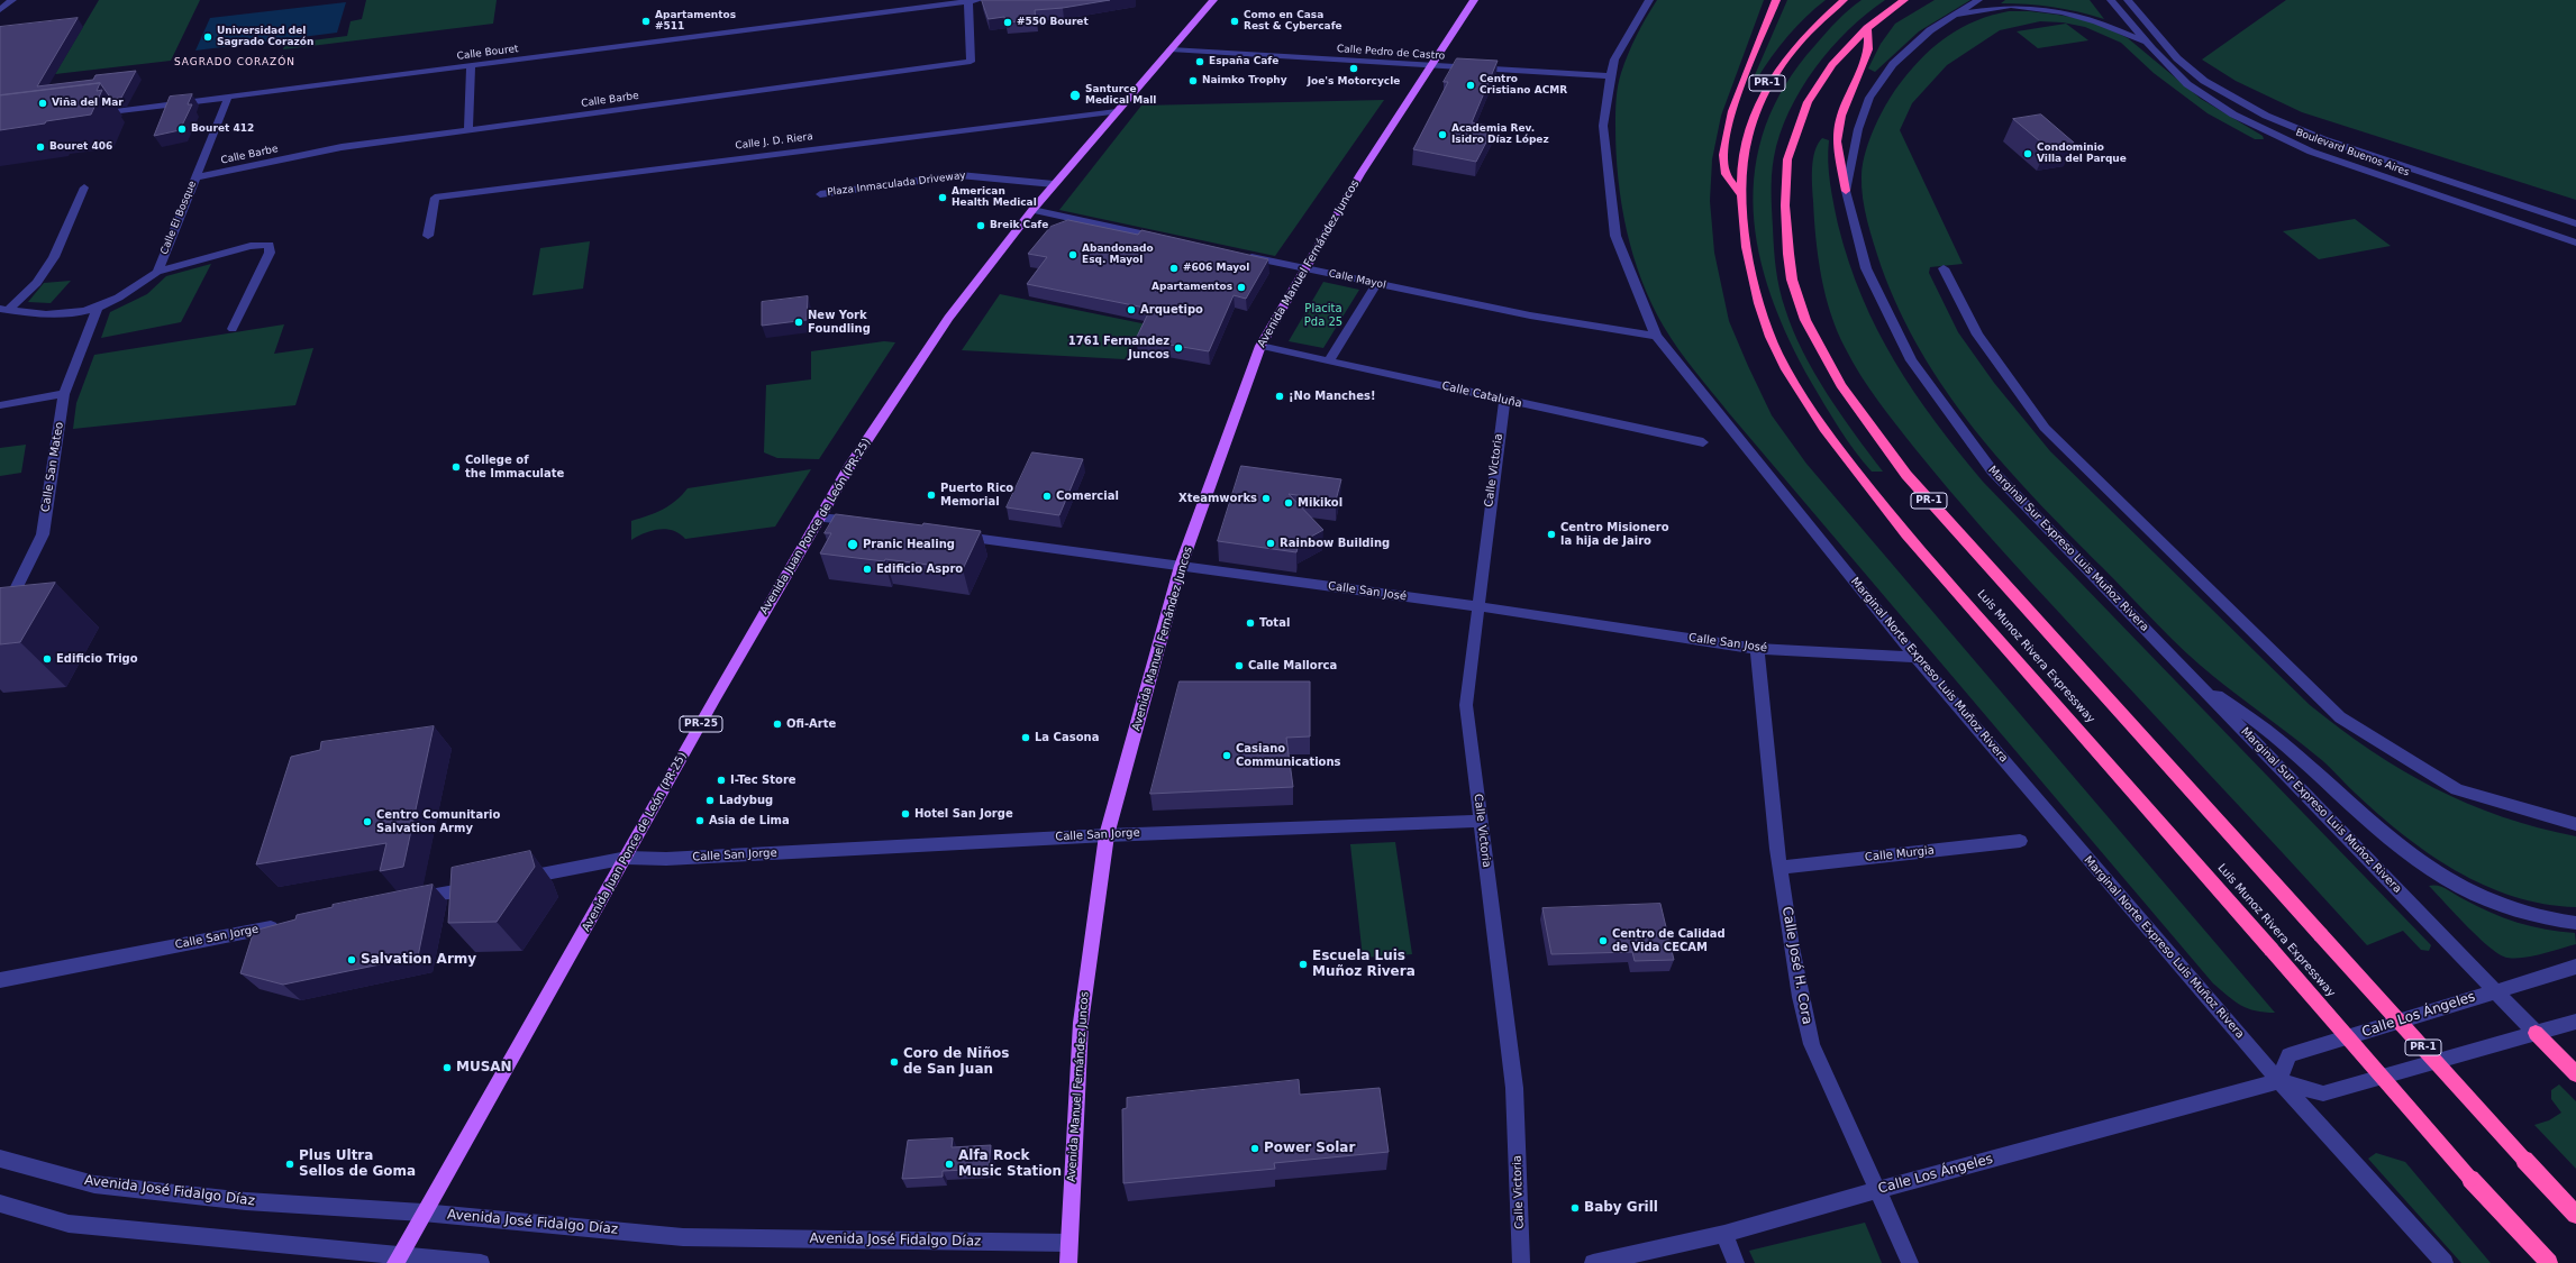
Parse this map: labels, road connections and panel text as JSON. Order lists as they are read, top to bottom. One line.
{"streets":{"highway":["PR-1","Luis Munoz Rivera Expressway"],"main road":["Avenida Manuel Fernández Juncos","Avenida Juan Ponce de León (PR-25)","PR-25"],"street":["Calle Bouret","Calle Pedro de Castro","Calle Barbe","Calle J. D. Riera","Boulevard Buenos Aires","Plaza Inmaculada Driveway","Calle El Bosque","Calle Mayol","Calle Cataluña","Calle San Mateo","Calle Victoria","Marginal Sur Expreso Luis Muñoz Rivera","Calle San José","Marginal Norte Expreso Luis Muñoz Rivera","Calle San Jorge","Calle Murgia","Calle José H. Cora","Calle Los Ángeles","Avenida José Fidalgo Díaz"]},"crossings":[["Calle Bouret","Calle Barbe"],["Calle Bouret","Calle El Bosque"],["Calle Pedro de Castro","Avenida Manuel Fernández Juncos"],["Calle Pedro de Castro","Marginal Norte Expreso Luis Muñoz Rivera"],["Calle Pedro de Castro","PR-25"],["Calle Barbe","Calle El Bosque"],["Calle J. D. Riera","PR-25"],["Plaza Inmaculada Driveway","PR-25"],["Avenida Manuel Fernández Juncos","Calle Mayol"],["Avenida Manuel Fernández Juncos","Calle Cataluña"],["Avenida Manuel Fernández Juncos","Calle San José"],["Avenida Manuel Fernández Juncos","Calle San Jorge"],["Avenida Manuel Fernández Juncos","Avenida José Fidalgo Díaz"],["Calle Mayol","Marginal Norte Expreso Luis Muñoz Rivera"],["Calle Cataluña","Calle Victoria"],["Calle Victoria","Calle San José"],["Calle Victoria","Calle San Jorge"],["Avenida Juan Ponce de León (PR-25)","PR-25"],["Avenida Juan Ponce de León (PR-25)","Calle San Jorge"],["Avenida Juan Ponce de León (PR-25)","Avenida José Fidalgo Díaz"],["Marginal Sur Expreso Luis Muñoz Rivera","Calle Los Ángeles"],["Calle San José","Marginal Norte Expreso Luis Muñoz Rivera"],["Calle San José","Calle José H. Cora"],["Marginal Norte Expreso Luis Muñoz Rivera","Calle Los Ángeles"],["Calle Murgia","Calle José H. Cora"],["Calle José H. Cora","Calle Los Ángeles"]],"districts":["SAGRADO CORAZÓN"],"parks":["Placita Pda 25"],"places":["Apartamentos #511","Como en Casa Rest & Cybercafe","#550 Bouret","Universidad del Sagrado Corazón","España Cafe","Joe's Motorcycle","Naimko Trophy","Centro Cristiano ACMR","Santurce Medical Mall","Viña del Mar","Bouret 412","Academia Rev. Isidro Díaz López","Bouret 406","Condominio Villa del Parque","American Health Medical","Breik Cafe","Abandonado Esq. Mayol","#606 Mayol","Apartamentos","Arquetipo","New York Foundling","1761 Fernandez Juncos","¡No Manches!","College of the Immaculate","Puerto Rico Memorial","Comercial","Xteamworks","Mikikol","Centro Misionero la hija de Jairo","Rainbow Building","Pranic Healing","Edificio Aspro","Total","Edificio Trigo","Calle Mallorca","Ofi-Arte","La Casona","Casiano Communications","I-Tec Store","Ladybug","Hotel San Jorge","Asia de Lima","Centro Comunitario Salvation Army","Centro de Calidad de Vida CECAM","Salvation Army","Escuela Luis Muñoz Rivera","Coro de Niños de San Juan","MUSAN","Power Solar","Plus Ultra Sellos de Goma","Alfa Rock Music Station","Baby Grill"]}
